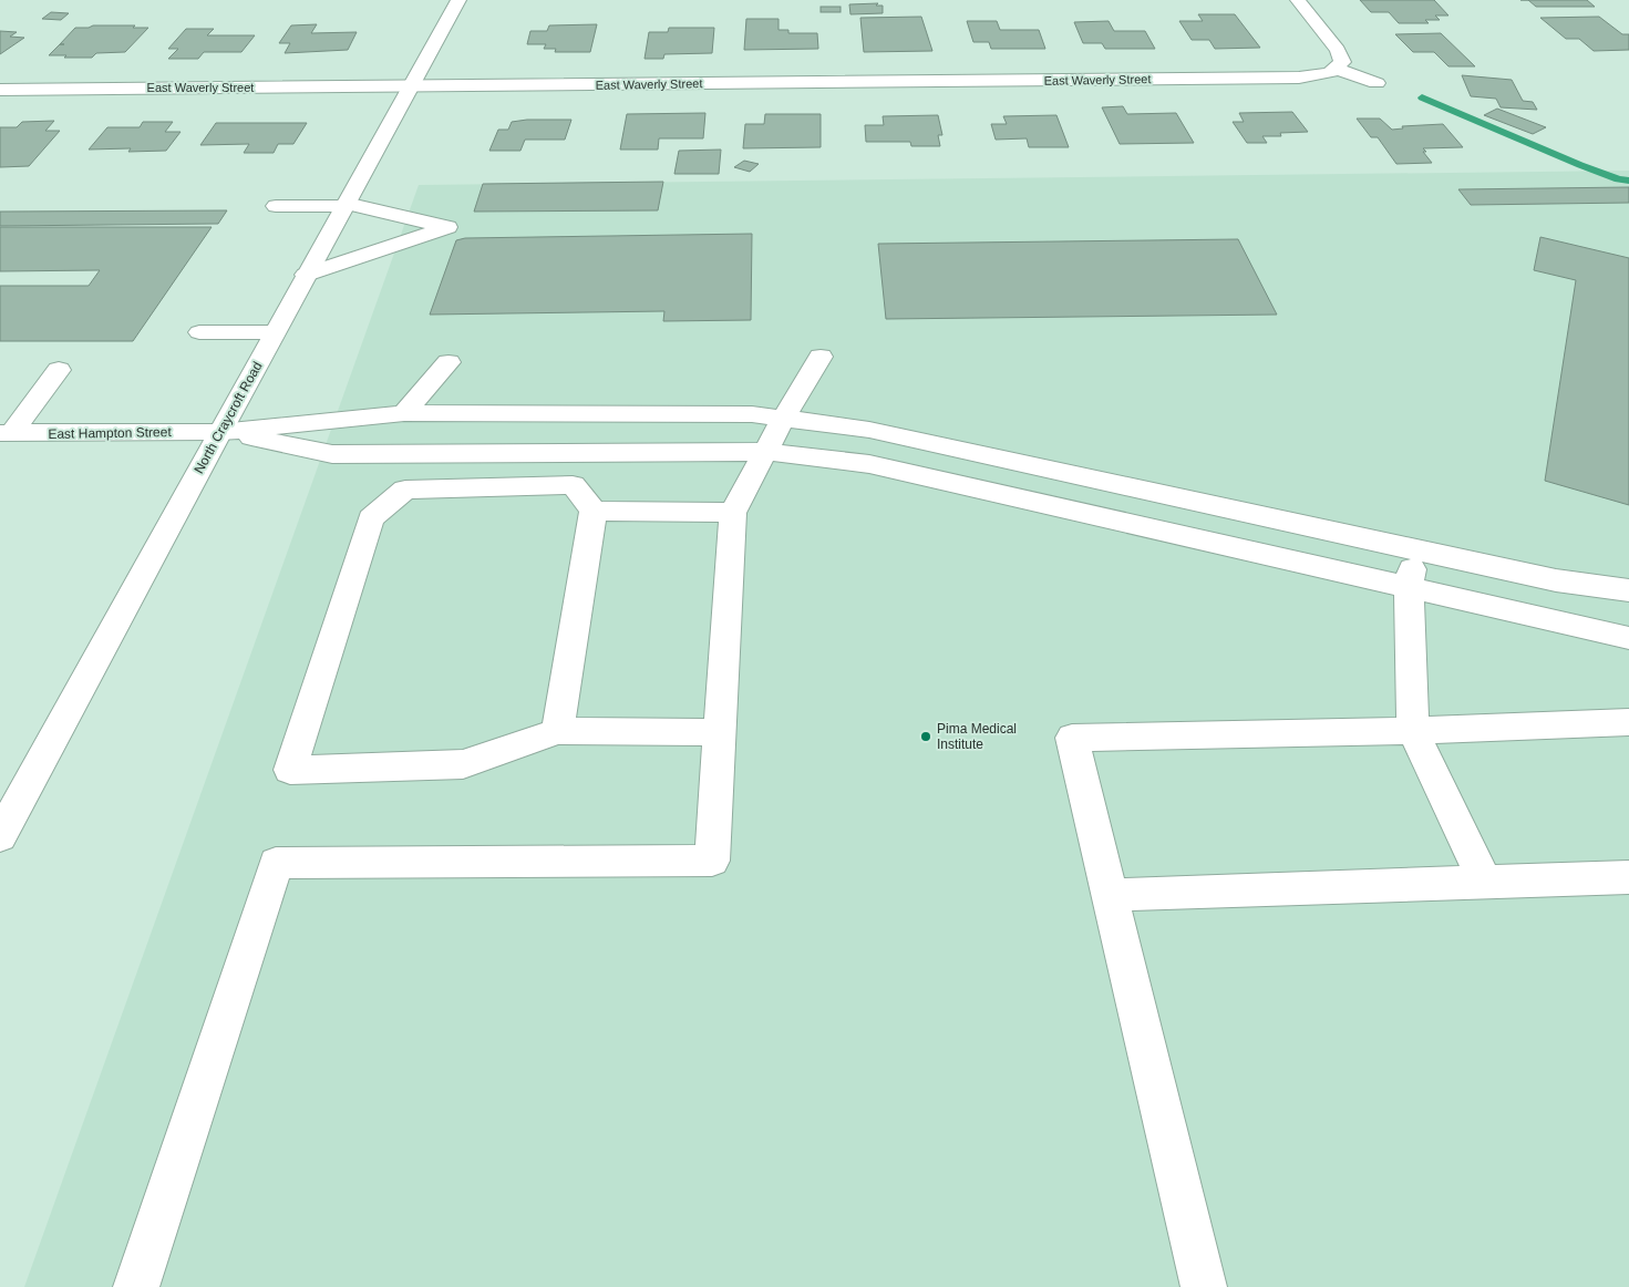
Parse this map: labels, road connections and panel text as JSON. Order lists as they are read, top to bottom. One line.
{"streets":{"street":["East Waverly Street","North Craycroft Road","East Hampton Street"]},"crossings":[["East Waverly Street","North Craycroft Road"],["North Craycroft Road","East Hampton Street"]],"places":["Pima Medical Institute"]}
